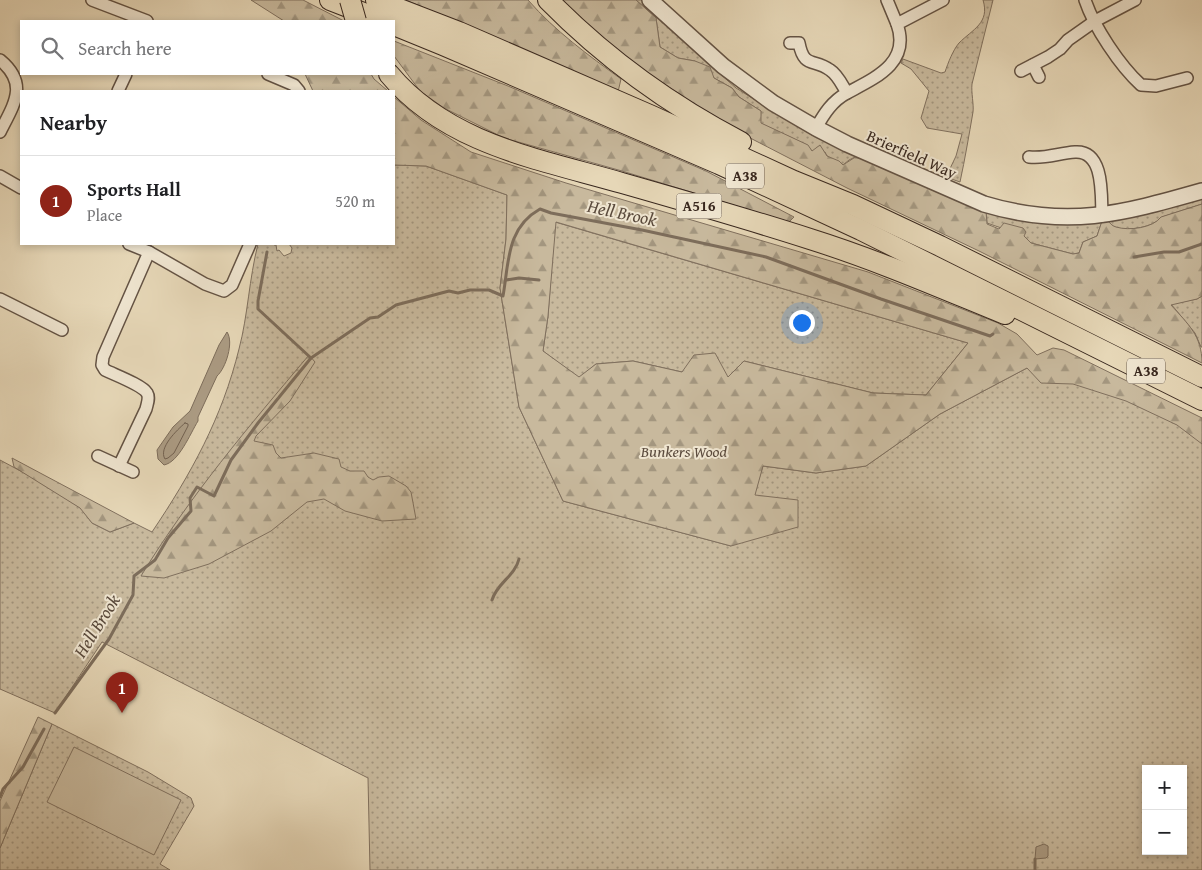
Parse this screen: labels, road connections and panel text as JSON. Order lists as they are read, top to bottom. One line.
{"streets":{"highway":["A38","A516"],"street":["Brierfield Way"]},"crossings":[["A38","A516"]],"water":["Hell Brook"],"parks":["Bunkers Wood"],"page":{"search":"Search here","heading":"Nearby","list":[{"mark":"1","name":"Sports Hall","note":"Place","value":"520 m"}],"pins":"1","map_buttons":["+","−"]}}
